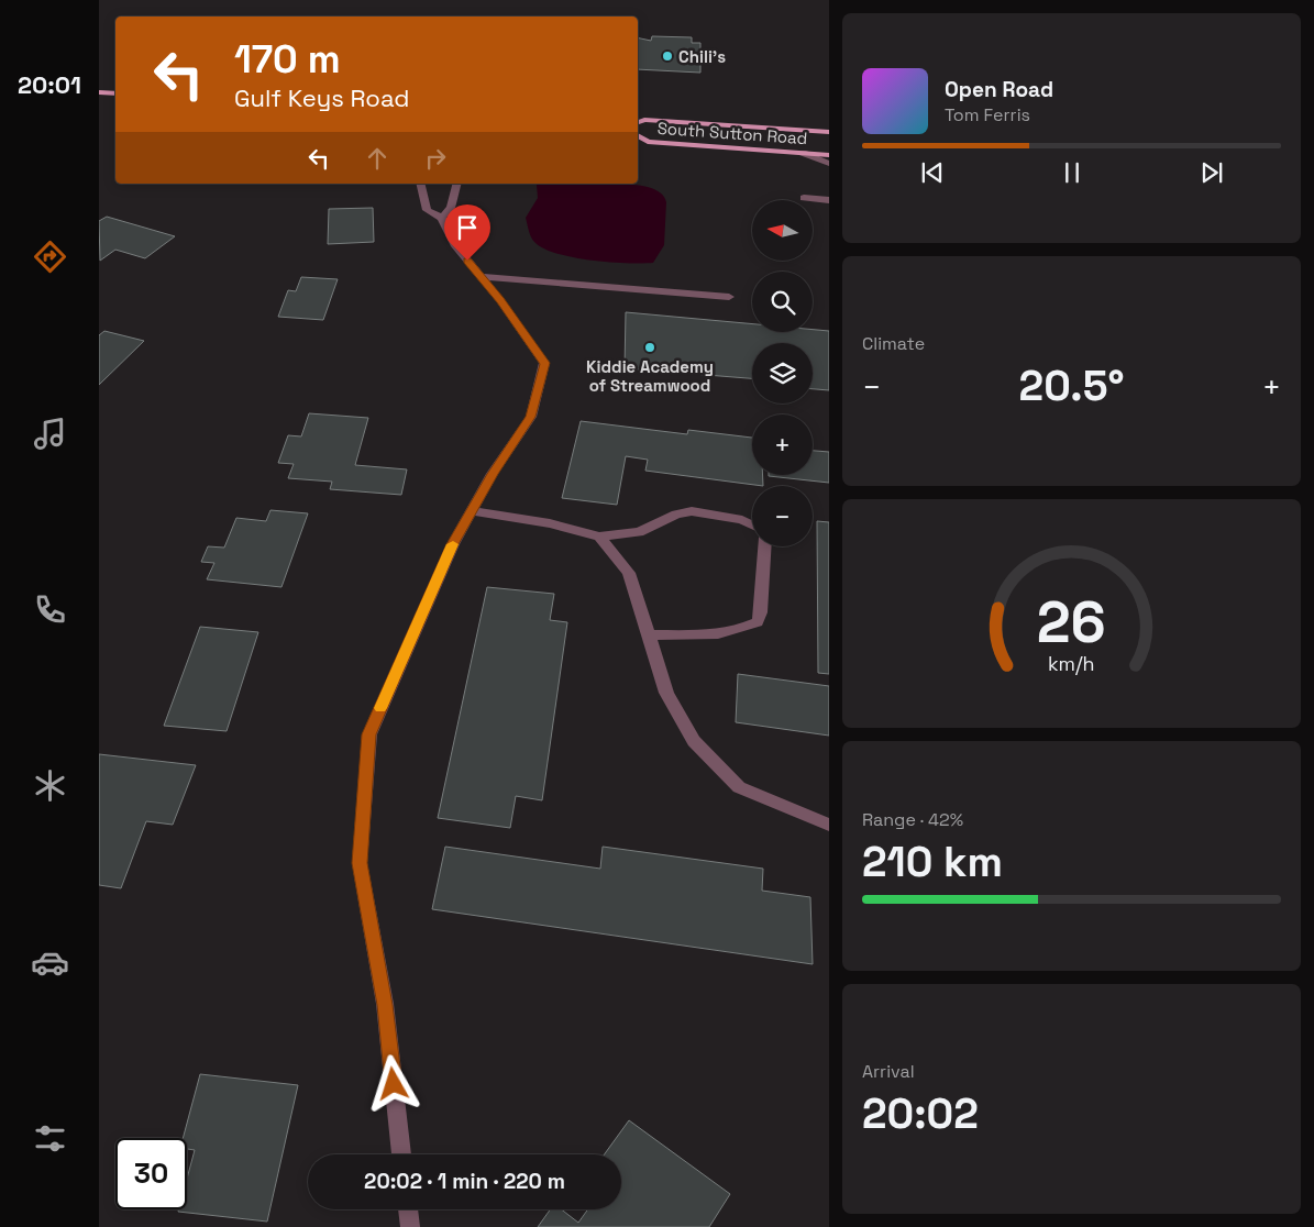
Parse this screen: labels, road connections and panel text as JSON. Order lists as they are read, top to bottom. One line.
{"streets":{"main road":["South Sutton Road"]},"places":["Chili's","Kiddie Academy of Streamwood"],"north":"left","page":{"tabs":"20:01","turn":["170 m","Gulf Keys Road"],"song":["Open Road","Tom Ferris"],"map_buttons":["+","−"],"tile":["Climate",["Range · 42%","210 km"],["Arrival","20:02"]],"heat":["−","20.5°","+"],"limit":"30","trip":"20:02 · 1 min · 220 m","gauge":["26","km/h"]}}
